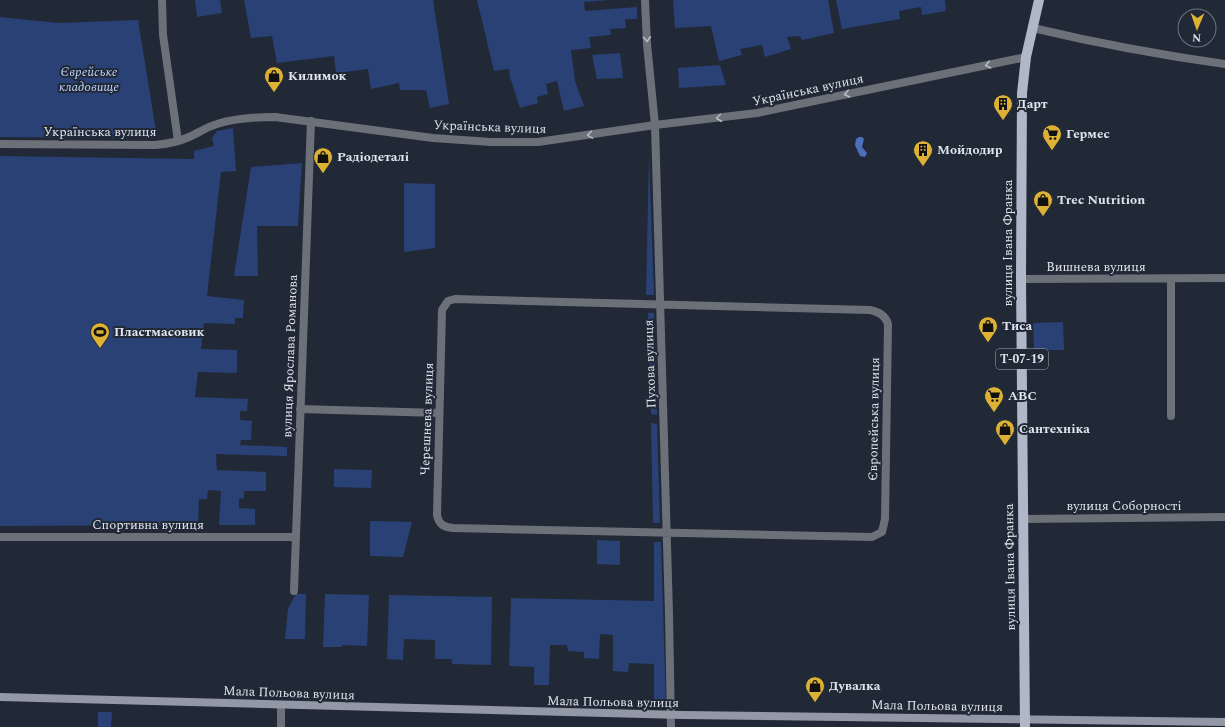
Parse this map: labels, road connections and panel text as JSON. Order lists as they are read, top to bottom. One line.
{"streets":{"main road":["вулиця Івана Франка","Т-07-19"],"street":["Українська вулиця","Вишнева вулиця","вулиця Ярослава Романова","Пухова вулиця","Черешнева вулиця","Європейська вулиця","вулиця Соборності","Спортивна вулиця","Мала Польова вулиця"]},"crossings":[["Українська вулиця","вулиця Івана Франка"],["Українська вулиця","вулиця Ярослава Романова"],["Українська вулиця","Пухова вулиця"],["вулиця Івана Франка","Вишнева вулиця"],["вулиця Івана Франка","вулиця Соборності"],["вулиця Івана Франка","Мала Польова вулиця"],["вулиця Ярослава Романова","Спортивна вулиця"],["Пухова вулиця","Черешнева вулиця"],["Пухова вулиця","Європейська вулиця"],["Пухова вулиця","Мала Польова вулиця"],["Черешнева вулиця","Європейська вулиця"]],"one_way":["Українська вулиця"],"parks":["Єврейське кладовище"],"places":{"shop":["Килимок","Радіодеталі","Trec Nutrition","Тиса","Сантехніка","Дувалка"],"building":["Дарт","Мойдодир"],"supermarket":["Гермес","ABC"],"sports":["Пластмасовик"]},"north":"bottom"}
